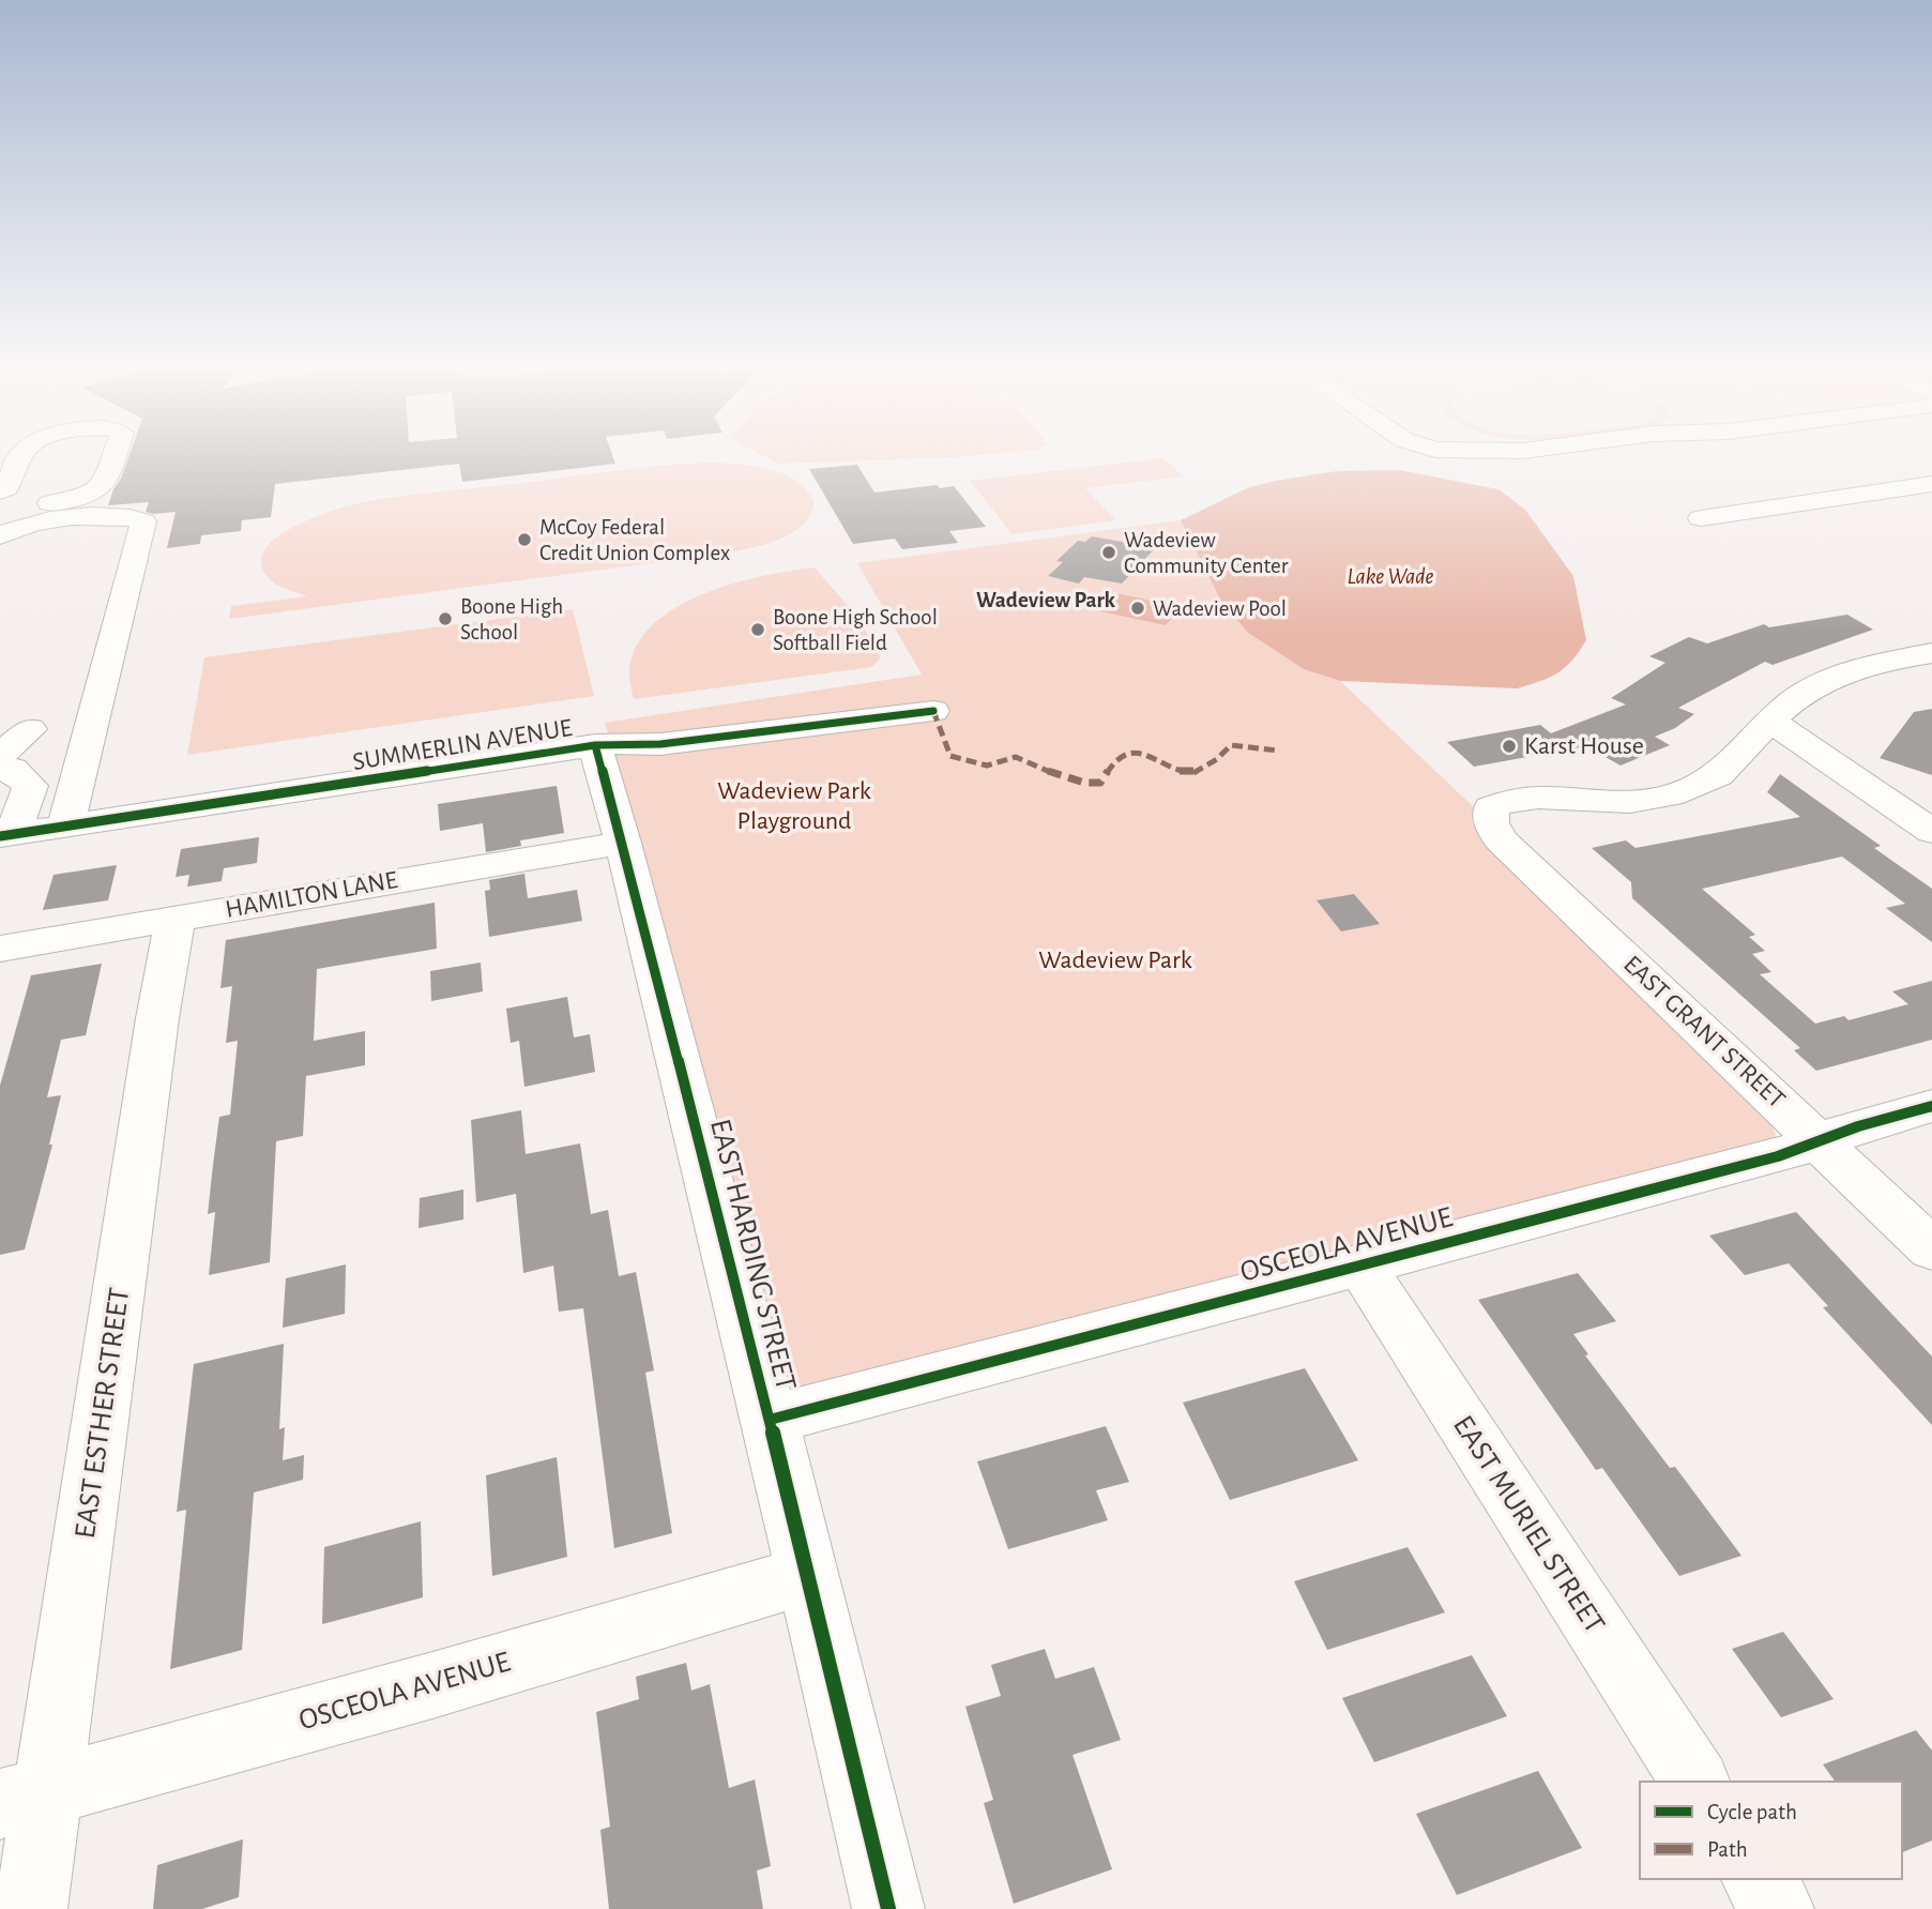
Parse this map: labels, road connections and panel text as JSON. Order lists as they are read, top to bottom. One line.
{"streets":{"street":["SUMMERLIN AVENUE","HAMILTON LANE","EAST GRANT STREET","OSCEOLA AVENUE","EAST HARDING STREET","EAST ESTHER STREET","EAST MURIEL STREET"]},"crossings":[["SUMMERLIN AVENUE","EAST HARDING STREET"],["HAMILTON LANE","EAST HARDING STREET"],["HAMILTON LANE","EAST ESTHER STREET"],["EAST GRANT STREET","OSCEOLA AVENUE"],["OSCEOLA AVENUE","EAST HARDING STREET"],["OSCEOLA AVENUE","EAST ESTHER STREET"],["OSCEOLA AVENUE","EAST MURIEL STREET"]],"districts":["Wadeview Park"],"water":["Lake Wade"],"parks":["Wadeview Park Playground","Wadeview Park"],"places":["McCoy Federal Credit Union Complex","Wadeview Community Center","Wadeview Pool","Boone High School","Boone High School Softball Field","Karst House"],"legend":["Cycle path","Path"]}
